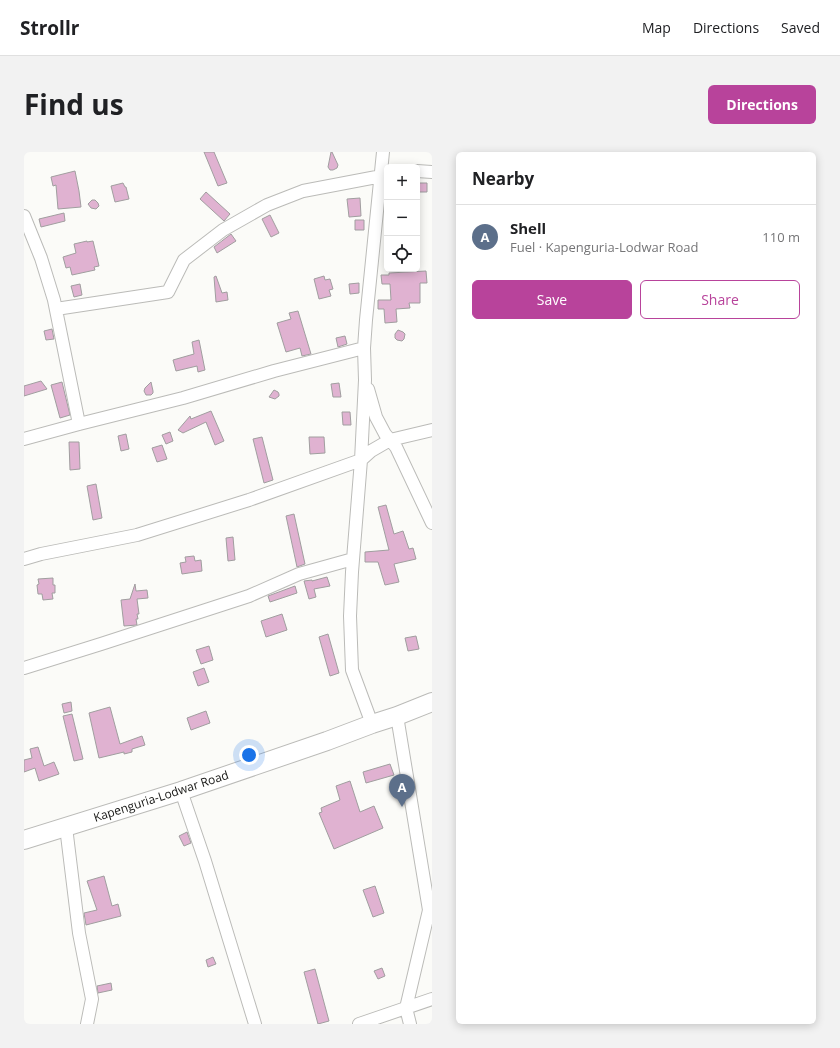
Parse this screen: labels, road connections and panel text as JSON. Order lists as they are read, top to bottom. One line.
{"streets":{"highway":["Kapenguria-Lodwar Road"]},"page":{"header":"Strollr","nav":["Map","Directions","Saved"],"title":"Find us","buttons":["Directions",["Save","Share"]],"heading":"Nearby","map_buttons":["+","−"],"list":[{"mark":"A","name":"Shell","note":"Fuel · Kapenguria-Lodwar Road","value":"110 m"}],"pins":"A"}}
